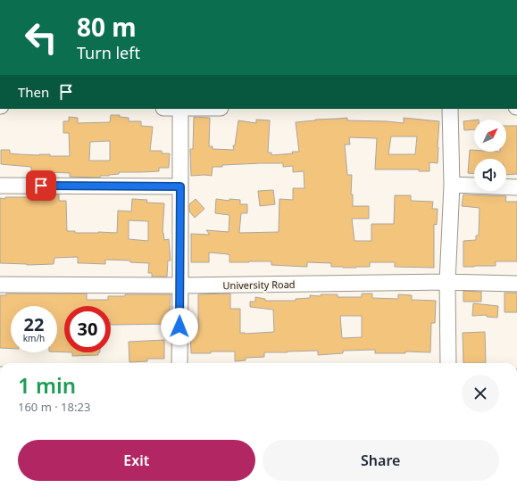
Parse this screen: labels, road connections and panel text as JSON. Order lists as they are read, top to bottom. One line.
{"streets":{"street":["University Road"]},"north":"top right","page":{"turn":["80 m","Turn left"],"then":"Then","speed":"22 km/h","limit":"30","heading":["1 min","160 m · 18:23"],"buttons":["Exit","Share"]}}
